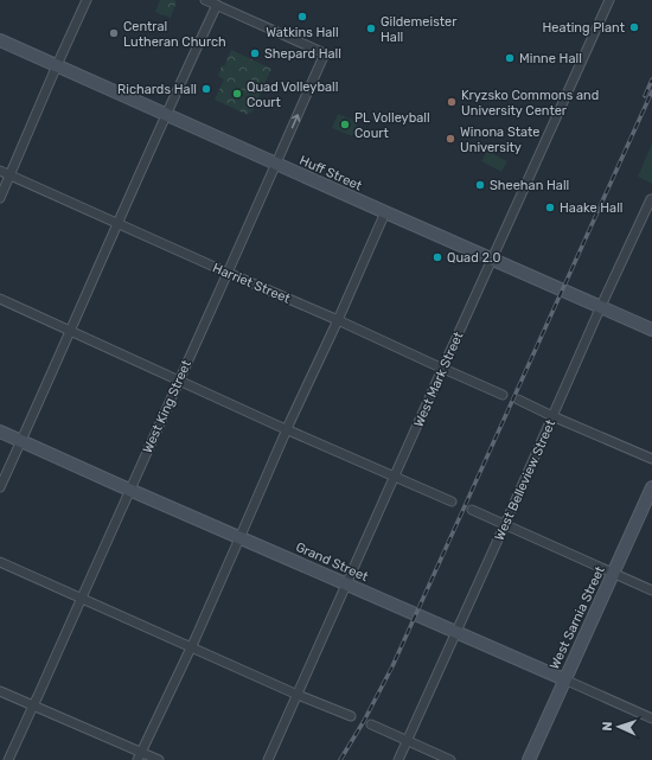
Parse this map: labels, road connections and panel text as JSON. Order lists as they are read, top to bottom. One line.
{"streets":{"street":["Huff Street","Harriet Street","West Mark Street","West King Street","West Belleview Street","Grand Street","West Sarnia Street"]},"crossings":[["Huff Street","West Mark Street"],["Huff Street","West King Street"],["Huff Street","West Belleview Street"],["Harriet Street","West Mark Street"],["Harriet Street","West King Street"],["West Mark Street","Grand Street"],["West King Street","Grand Street"],["West Belleview Street","Grand Street"],["Grand Street","West Sarnia Street"]],"places":["Watkins Hall","Heating Plant","Gildemeister Hall","Central Lutheran Church","Shepard Hall","Minne Hall","Richards Hall","Quad Volleyball Court","Kryzsko Commons and University Center","PL Volleyball Court","Winona State University","Sheehan Hall","Haake Hall","Quad 2.0"],"north":"left"}
